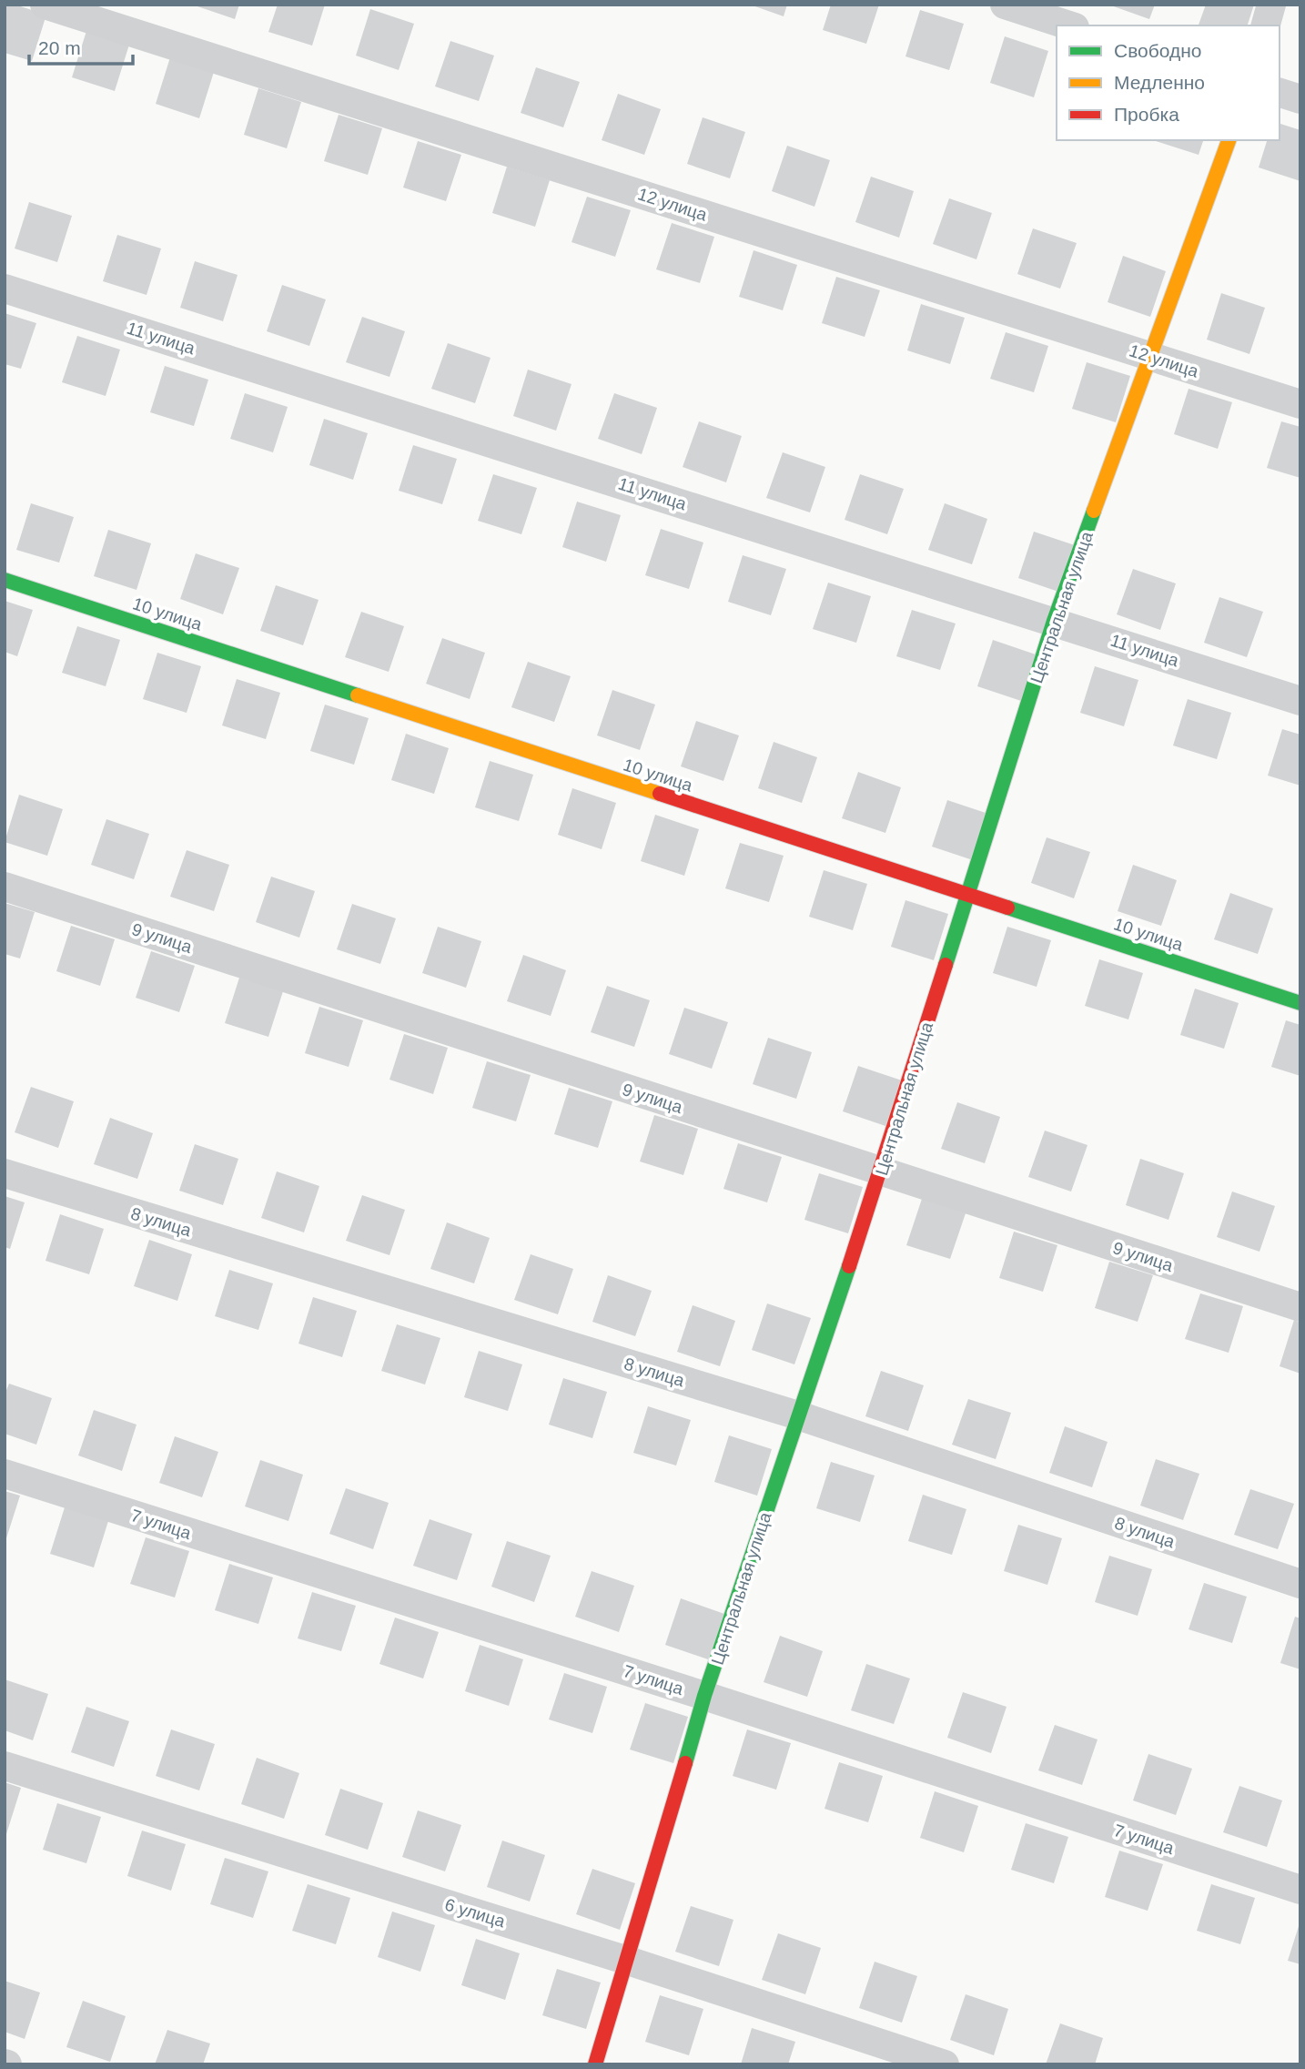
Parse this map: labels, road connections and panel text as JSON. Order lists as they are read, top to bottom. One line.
{"streets":{"street":["12 улица","11 улица","Центральная улица","10 улица","9 улица","8 улица","7 улица","6 улица"]},"crossings":[["12 улица","Центральная улица"],["11 улица","Центральная улица"],["Центральная улица","10 улица"],["Центральная улица","9 улица"],["Центральная улица","8 улица"],["Центральная улица","7 улица"],["Центральная улица","6 улица"]],"legend":["Свободно","Медленно","Пробка"],"scale_bar":"20 m"}
